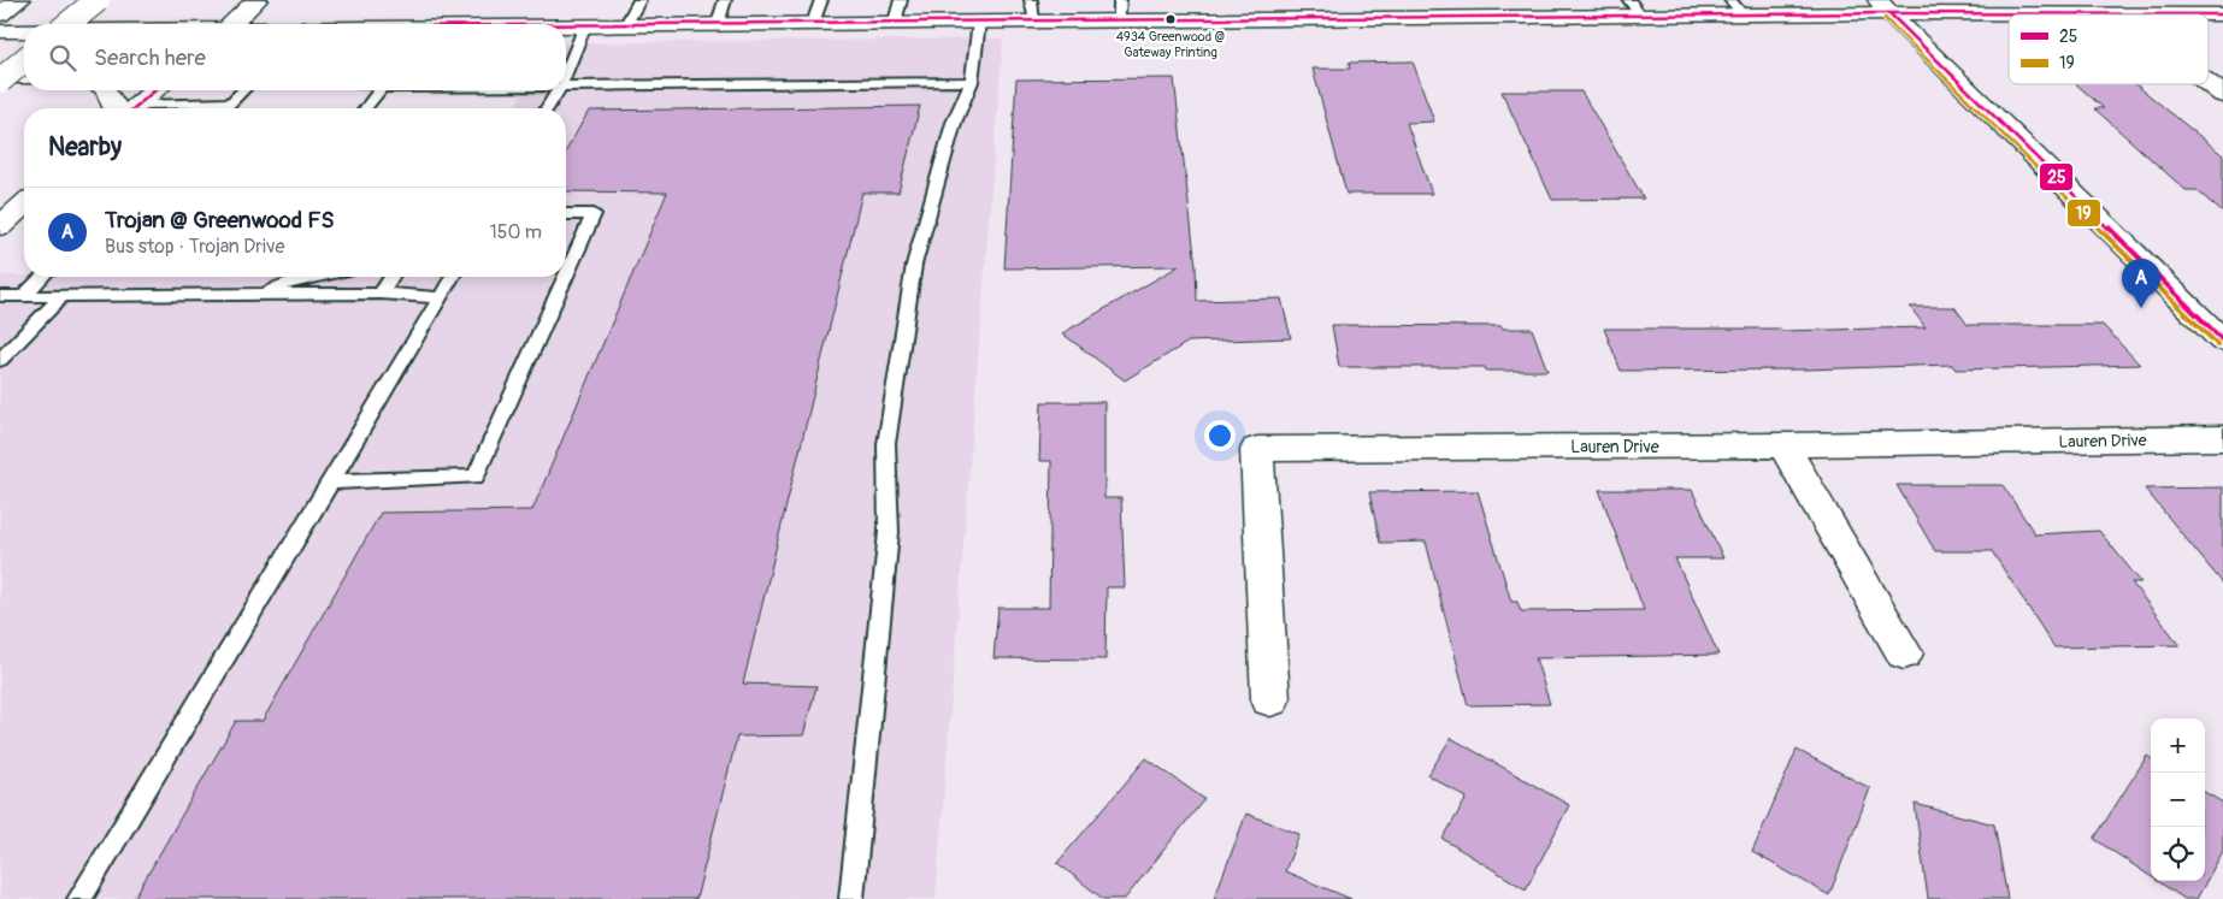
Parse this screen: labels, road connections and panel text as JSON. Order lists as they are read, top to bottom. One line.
{"streets":{"main road":["Lauren Drive"]},"places":["4934 Greenwood @ Gateway Printing"],"lines":["transit line 25","transit line 19"],"legend":["25","19"],"page":{"search":"Search here","heading":"Nearby","list":[{"mark":"A","name":"Trojan @ Greenwood FS","note":"Bus stop · Trojan Drive","value":"150 m"}],"pins":"A","map_buttons":["+","−"]}}
